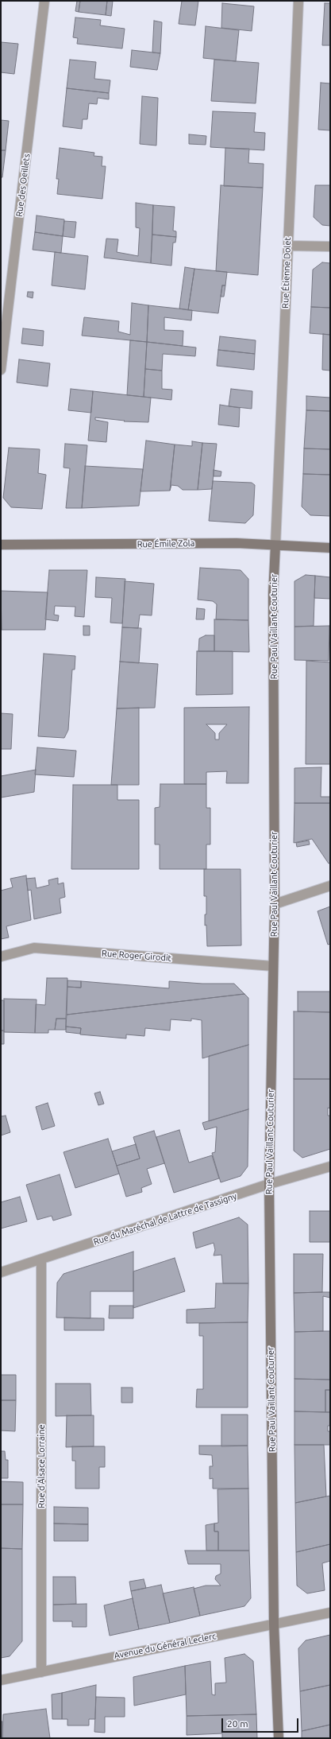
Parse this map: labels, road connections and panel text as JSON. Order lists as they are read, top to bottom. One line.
{"streets":{"street":["Rue des Oeillets","Rue Étienne Dolet","Rue Émile Zola","Rue Paul Vaillant Couturier","Rue Roger Girodit","Rue du Maréchal de Lattre de Tassigny","Rue d'Alsace Lorraine","Avenue du Général Leclerc"]},"crossings":[["Rue Étienne Dolet","Rue Émile Zola"],["Rue Étienne Dolet","Rue Paul Vaillant Couturier"],["Rue Émile Zola","Rue Paul Vaillant Couturier"],["Rue Paul Vaillant Couturier","Rue Roger Girodit"],["Rue Paul Vaillant Couturier","Rue du Maréchal de Lattre de Tassigny"],["Rue Paul Vaillant Couturier","Avenue du Général Leclerc"],["Rue du Maréchal de Lattre de Tassigny","Rue d'Alsace Lorraine"],["Rue d'Alsace Lorraine","Avenue du Général Leclerc"]],"scale_bar":"20 m"}
